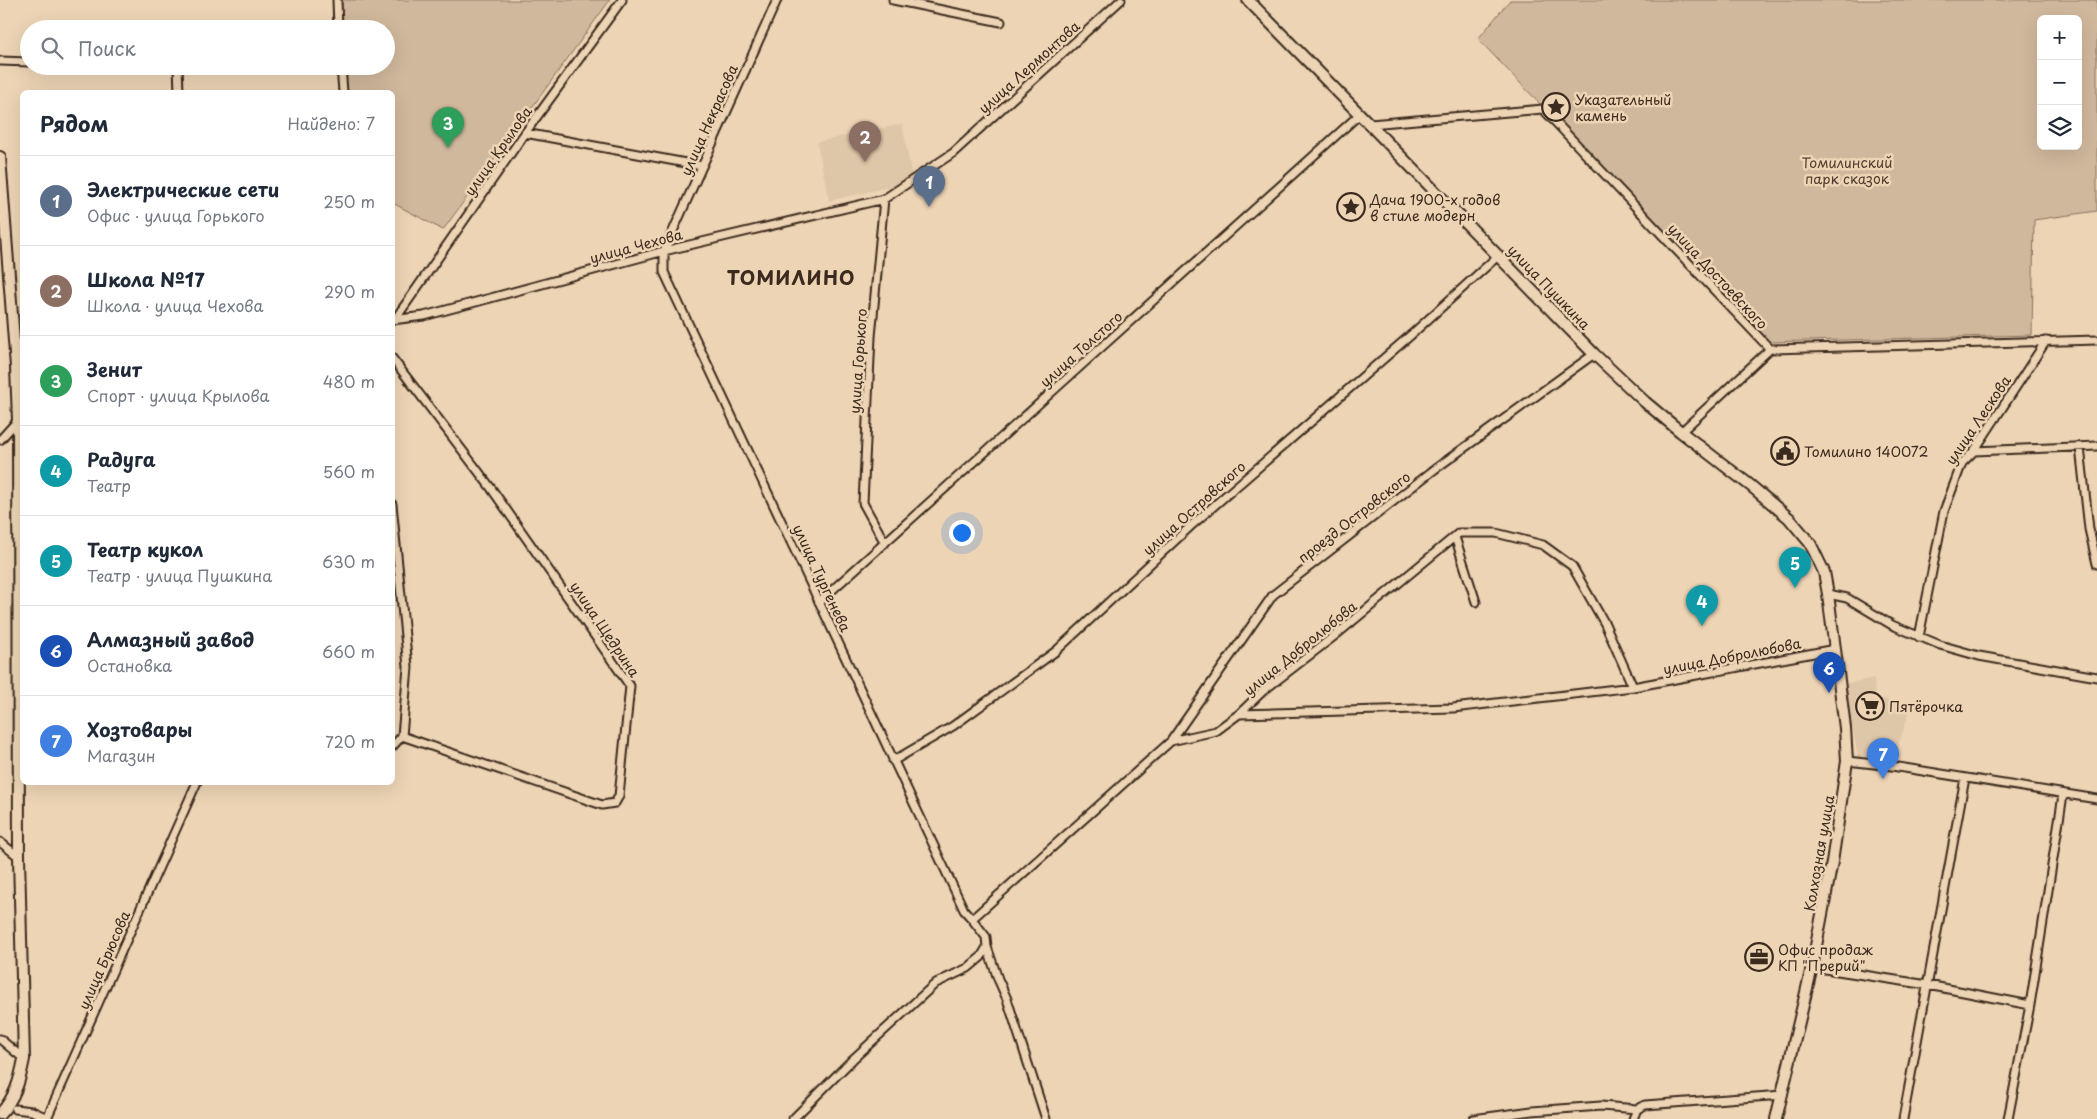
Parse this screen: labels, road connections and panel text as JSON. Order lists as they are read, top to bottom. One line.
{"streets":{"main road":["улица Пушкина","Колхозная улица"],"street":["улица Лермонтова","улица Некрасова","улица Крылова","улица Чехова","улица Достоевского","улица Толстого","улица Горького","улица Лескова","улица Островского","проезд Островского","улица Тургенева","улица Щедрина","улица Добролюбова","улица Брюсова"]},"crossings":[["улица Лермонтова","улица Чехова"],["улица Лермонтова","улица Горького"],["улица Некрасова","улица Чехова"],["улица Некрасова","улица Тургенева"],["улица Чехова","улица Горького"],["улица Чехова","улица Тургенева"],["улица Достоевского","улица Пушкина"],["улица Достоевского","улица Лескова"],["улица Пушкина","улица Толстого"],["улица Пушкина","улица Островского"],["улица Пушкина","проезд Островского"],["улица Пушкина","Колхозная улица"],["улица Толстого","улица Горького"],["улица Толстого","улица Тургенева"],["улица Островского","улица Тургенева"],["проезд Островского","улица Тургенева"],["улица Добролюбова","Колхозная улица"]],"districts":["ТОМИЛИНО"],"parks":["Томилинский парк сказок"],"places":{"place":["Указательный камень","Дача 1900-х годов в стиле модерн"],"public building":["Томилино 140072"],"supermarket":["Пятёрочка"],"office":["Офис продаж КП \"Прерий\""]},"page":{"map_buttons":["+","−"],"search":"Поиск","heading":["Рядом","Найдено: 7"],"pins":["3","2","1","5","4","6","7"],"list":[{"mark":"1","name":"Электрические сети","note":"Офис · улица Горького","value":"250 m"},{"mark":"2","name":"Школа №17","note":"Школа · улица Чехова","value":"290 m"},{"mark":"3","name":"Зенит","note":"Спорт · улица Крылова","value":"480 m"},{"mark":"4","name":"Радуга","note":"Театр","value":"560 m"},{"mark":"5","name":"Театр кукол","note":"Театр · улица Пушкина","value":"630 m"},{"mark":"6","name":"Алмазный завод","note":"Остановка","value":"660 m"},{"mark":"7","name":"Хозтовары","note":"Магазин","value":"720 m"}]}}
